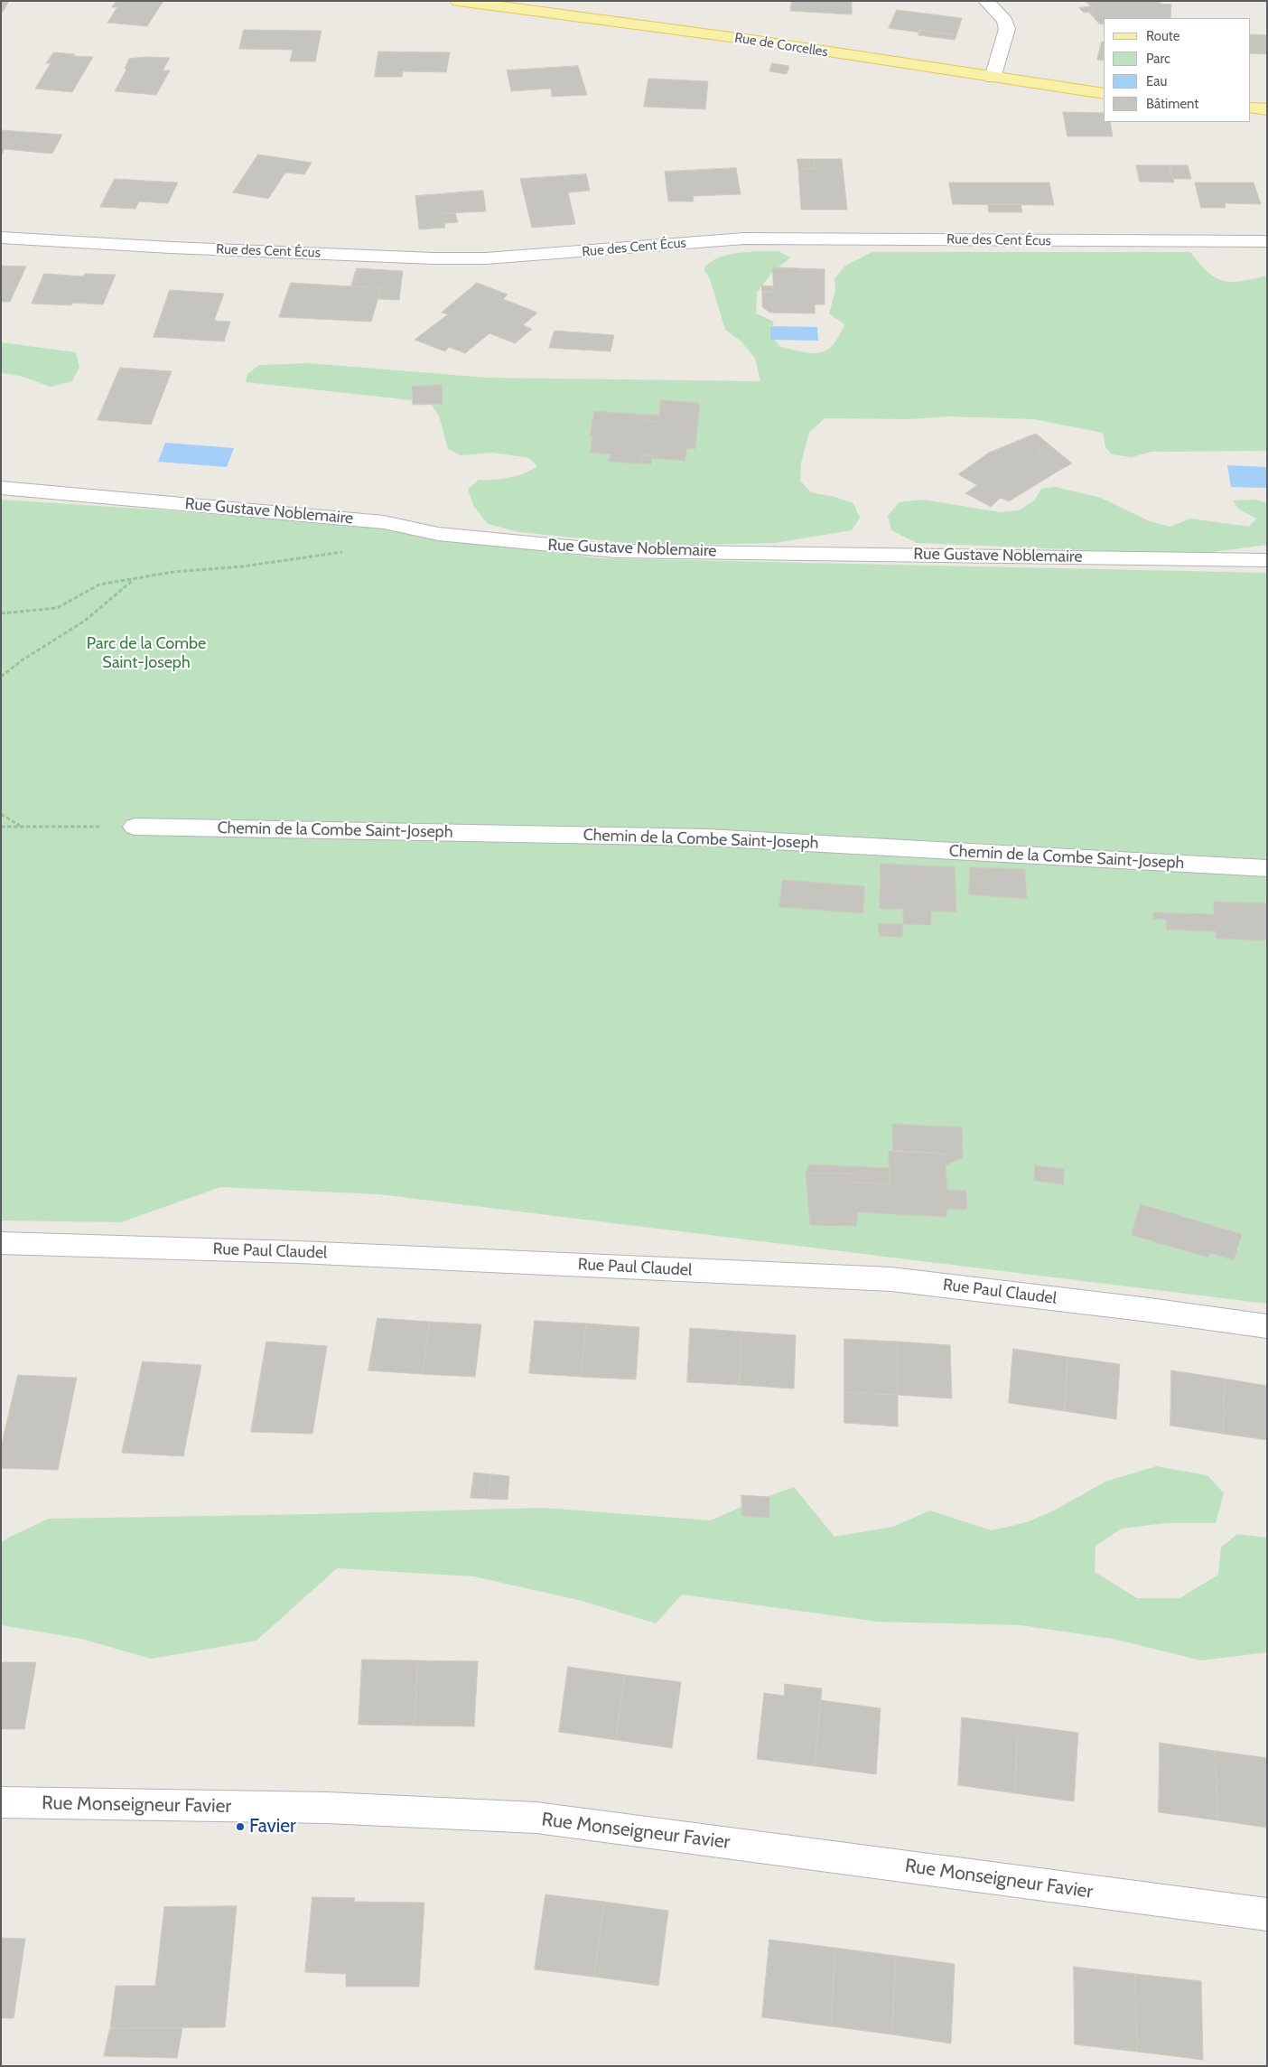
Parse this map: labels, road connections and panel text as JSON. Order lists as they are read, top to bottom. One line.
{"streets":{"main road":["Rue de Corcelles"],"street":["Rue des Cent Écus","Rue Gustave Noblemaire","Chemin de la Combe Saint-Joseph","Rue Paul Claudel","Rue Monseigneur Favier"]},"parks":["Parc de la Combe Saint-Joseph"],"places":["Favier"],"legend":["Route","Parc","Eau","Bâtiment"]}
